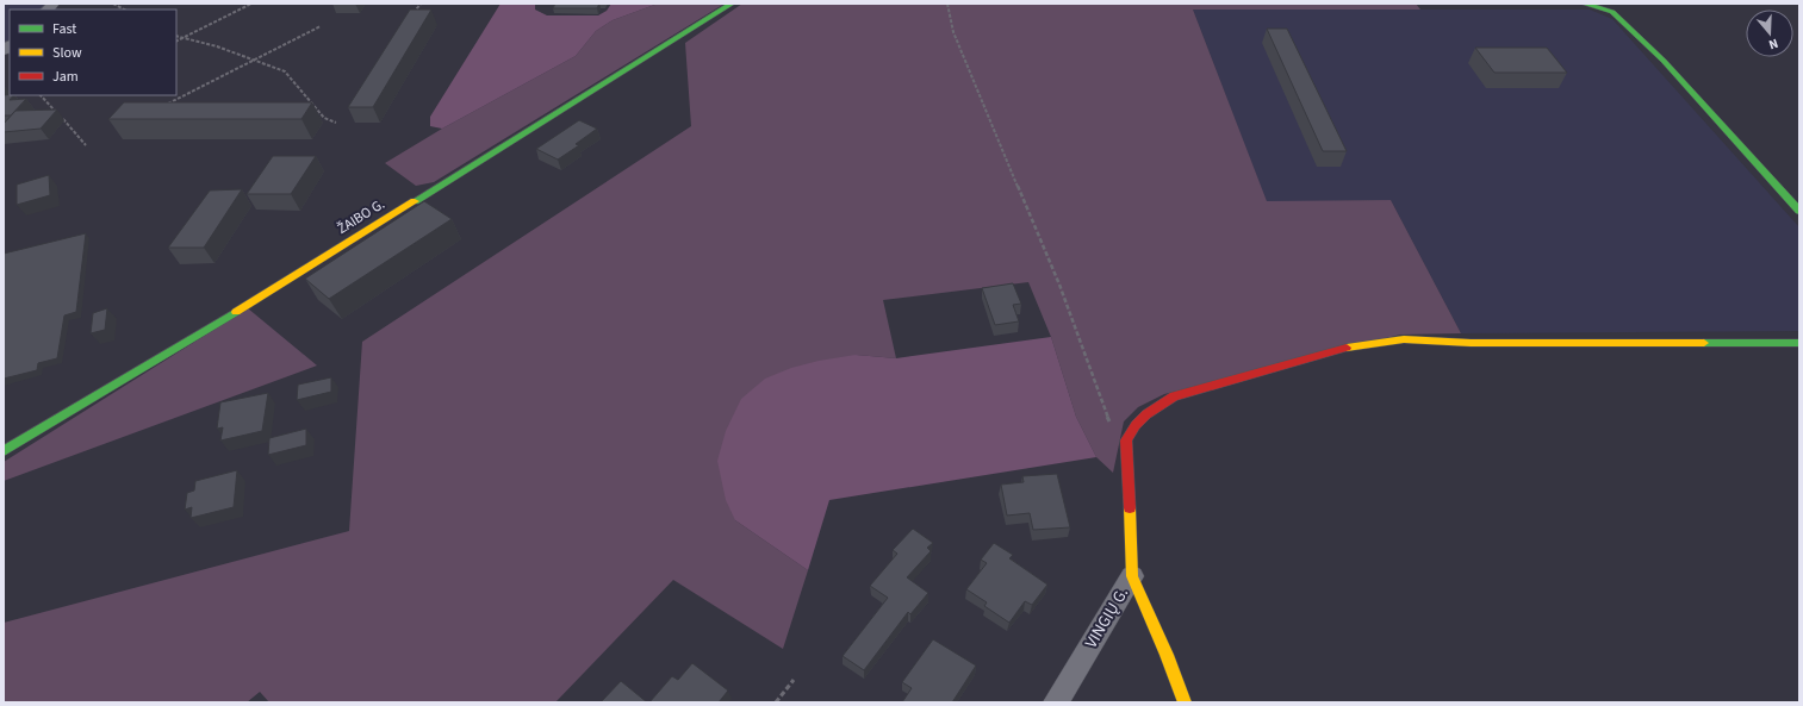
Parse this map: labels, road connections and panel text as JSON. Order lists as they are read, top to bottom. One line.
{"streets":{"street":["ŽAIBO G.","VINGIŲ G."]},"legend":["Fast","Slow","Jam"],"north":"bottom"}
